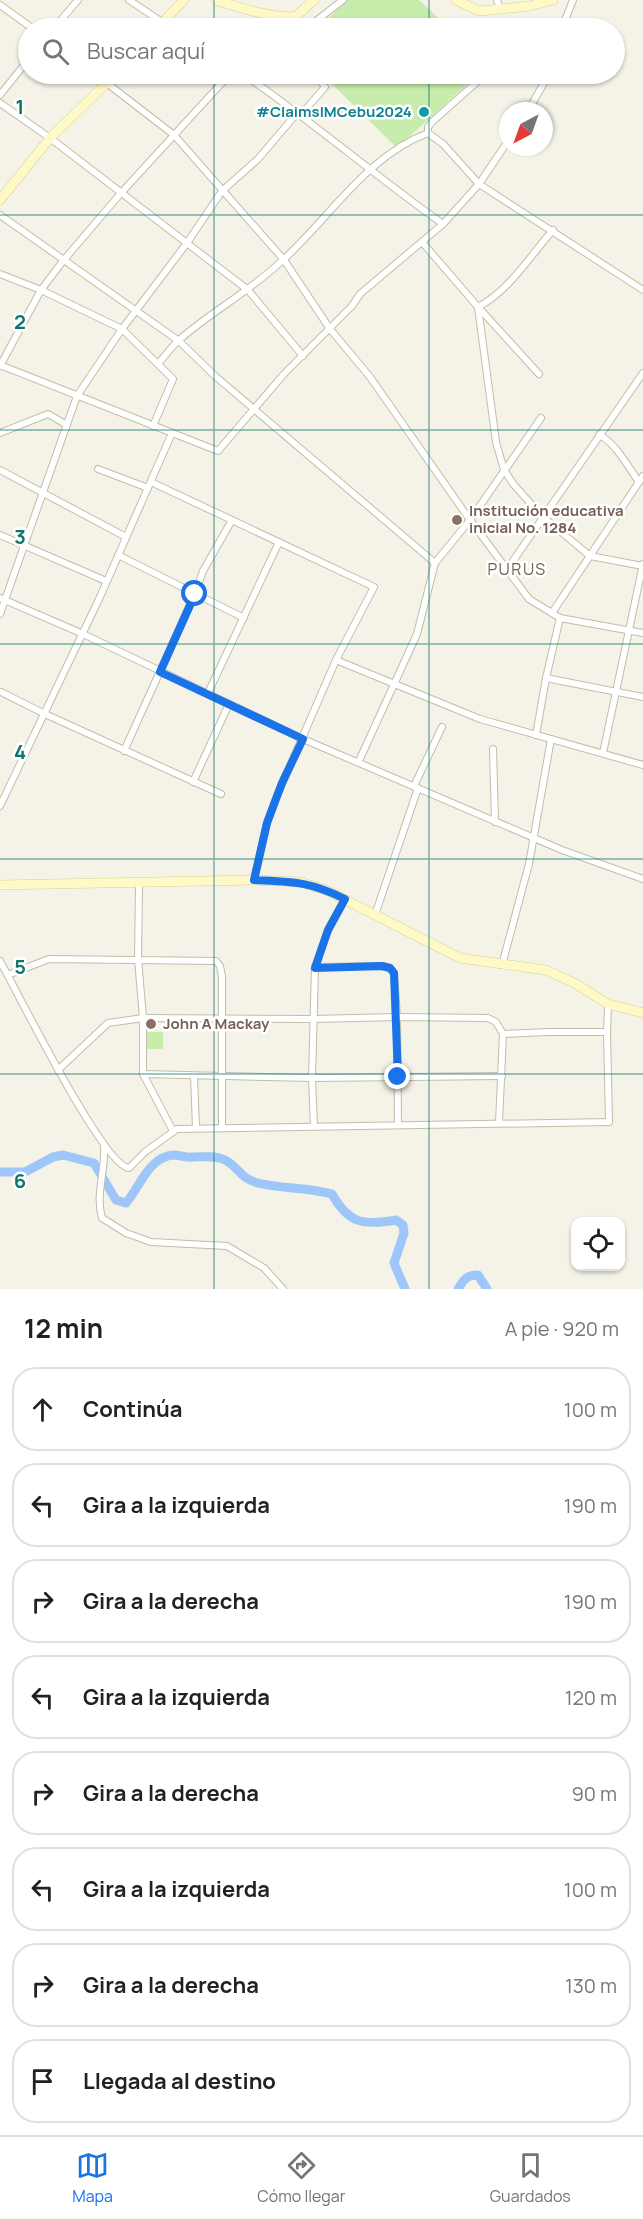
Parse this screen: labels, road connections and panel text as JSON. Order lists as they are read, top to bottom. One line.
{"districts":["PURUS"],"places":["#ClaimsIMCebu2024","Institución educativa inicial No. 1284","John A Mackay"],"north":"bottom left","page":{"search":"Buscar aquí","heading":["12 min","A pie · 920 m"],"list":[["Continúa","100 m"],["Gira a la izquierda","190 m"],["Gira a la derecha","190 m"],["Gira a la izquierda","120 m"],["Gira a la derecha","90 m"],["Gira a la izquierda","100 m"],["Gira a la derecha","130 m"],"Llegada al destino"],"nav":["Mapa","Cómo llegar","Guardados"]},"grid":{"rows":["1","2","3","4","5","6"]}}
